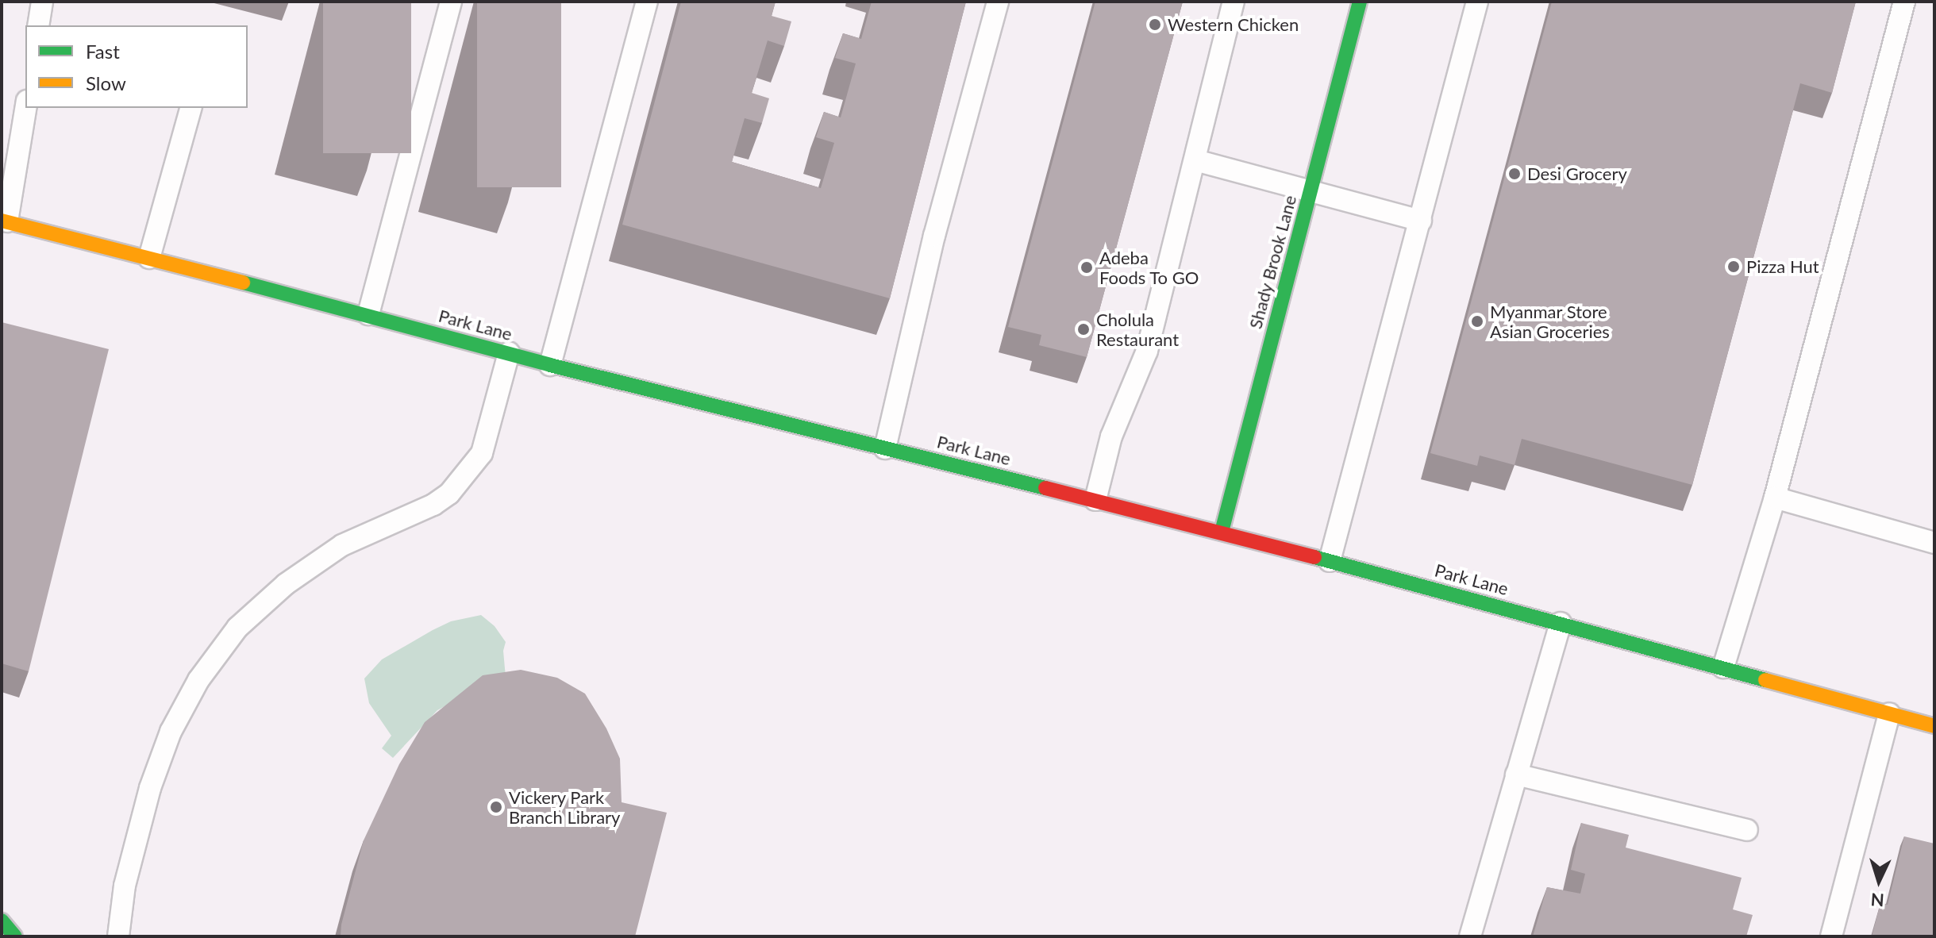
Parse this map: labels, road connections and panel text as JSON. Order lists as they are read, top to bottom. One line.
{"streets":{"main road":["Shady Brook Lane","Park Lane"]},"crossings":[["Shady Brook Lane","Park Lane"]],"places":["Western Chicken","Desi Grocery","Pizza Hut","Adeba Foods To GO","Myanmar Store Asian Groceries","Cholula Restaurant","Vickery Park Branch Library"],"legend":["Fast","Slow"],"north":"bottom"}
